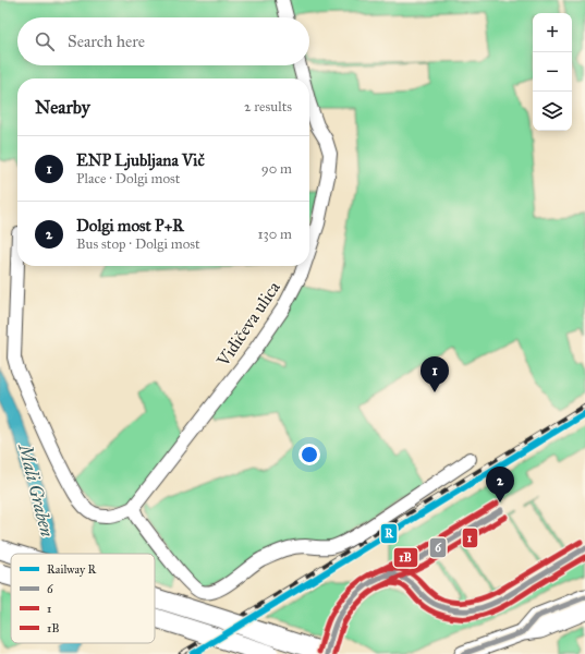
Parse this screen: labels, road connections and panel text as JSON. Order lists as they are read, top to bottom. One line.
{"streets":{"street":["Vidičeva ulica"]},"water":["Mali Graben"],"lines":["rail line R","transit line 1B","transit line 6","transit line 1"],"legend":["Railway R","6","1","1B"],"page":{"map_buttons":["+","−"],"search":"Search here","heading":["Nearby","2 results"],"list":[{"mark":"1","name":"ENP Ljubljana Vič","note":"Place · Dolgi most","value":"90 m"},{"mark":"2","name":"Dolgi most P+R","note":"Bus stop · Dolgi most","value":"130 m"}],"pins":["1","2"]}}
